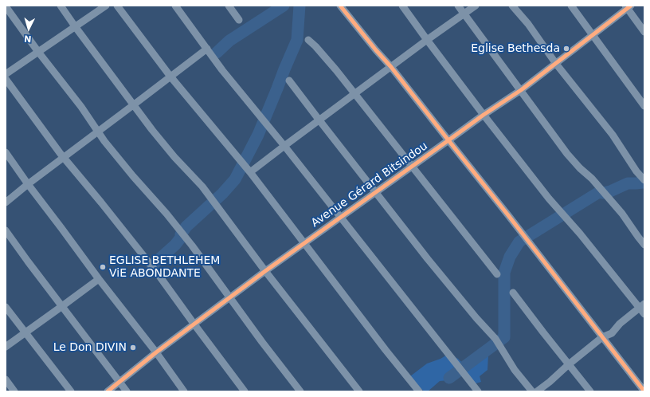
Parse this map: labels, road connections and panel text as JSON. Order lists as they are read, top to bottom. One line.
{"streets":{"street":["Avenue Gérard Bitsindou"]},"places":["Eglise Bethesda","EGLISE BETHLEHEM ViE ABONDANTE","Le Don DIVIN"],"north":"bottom"}
